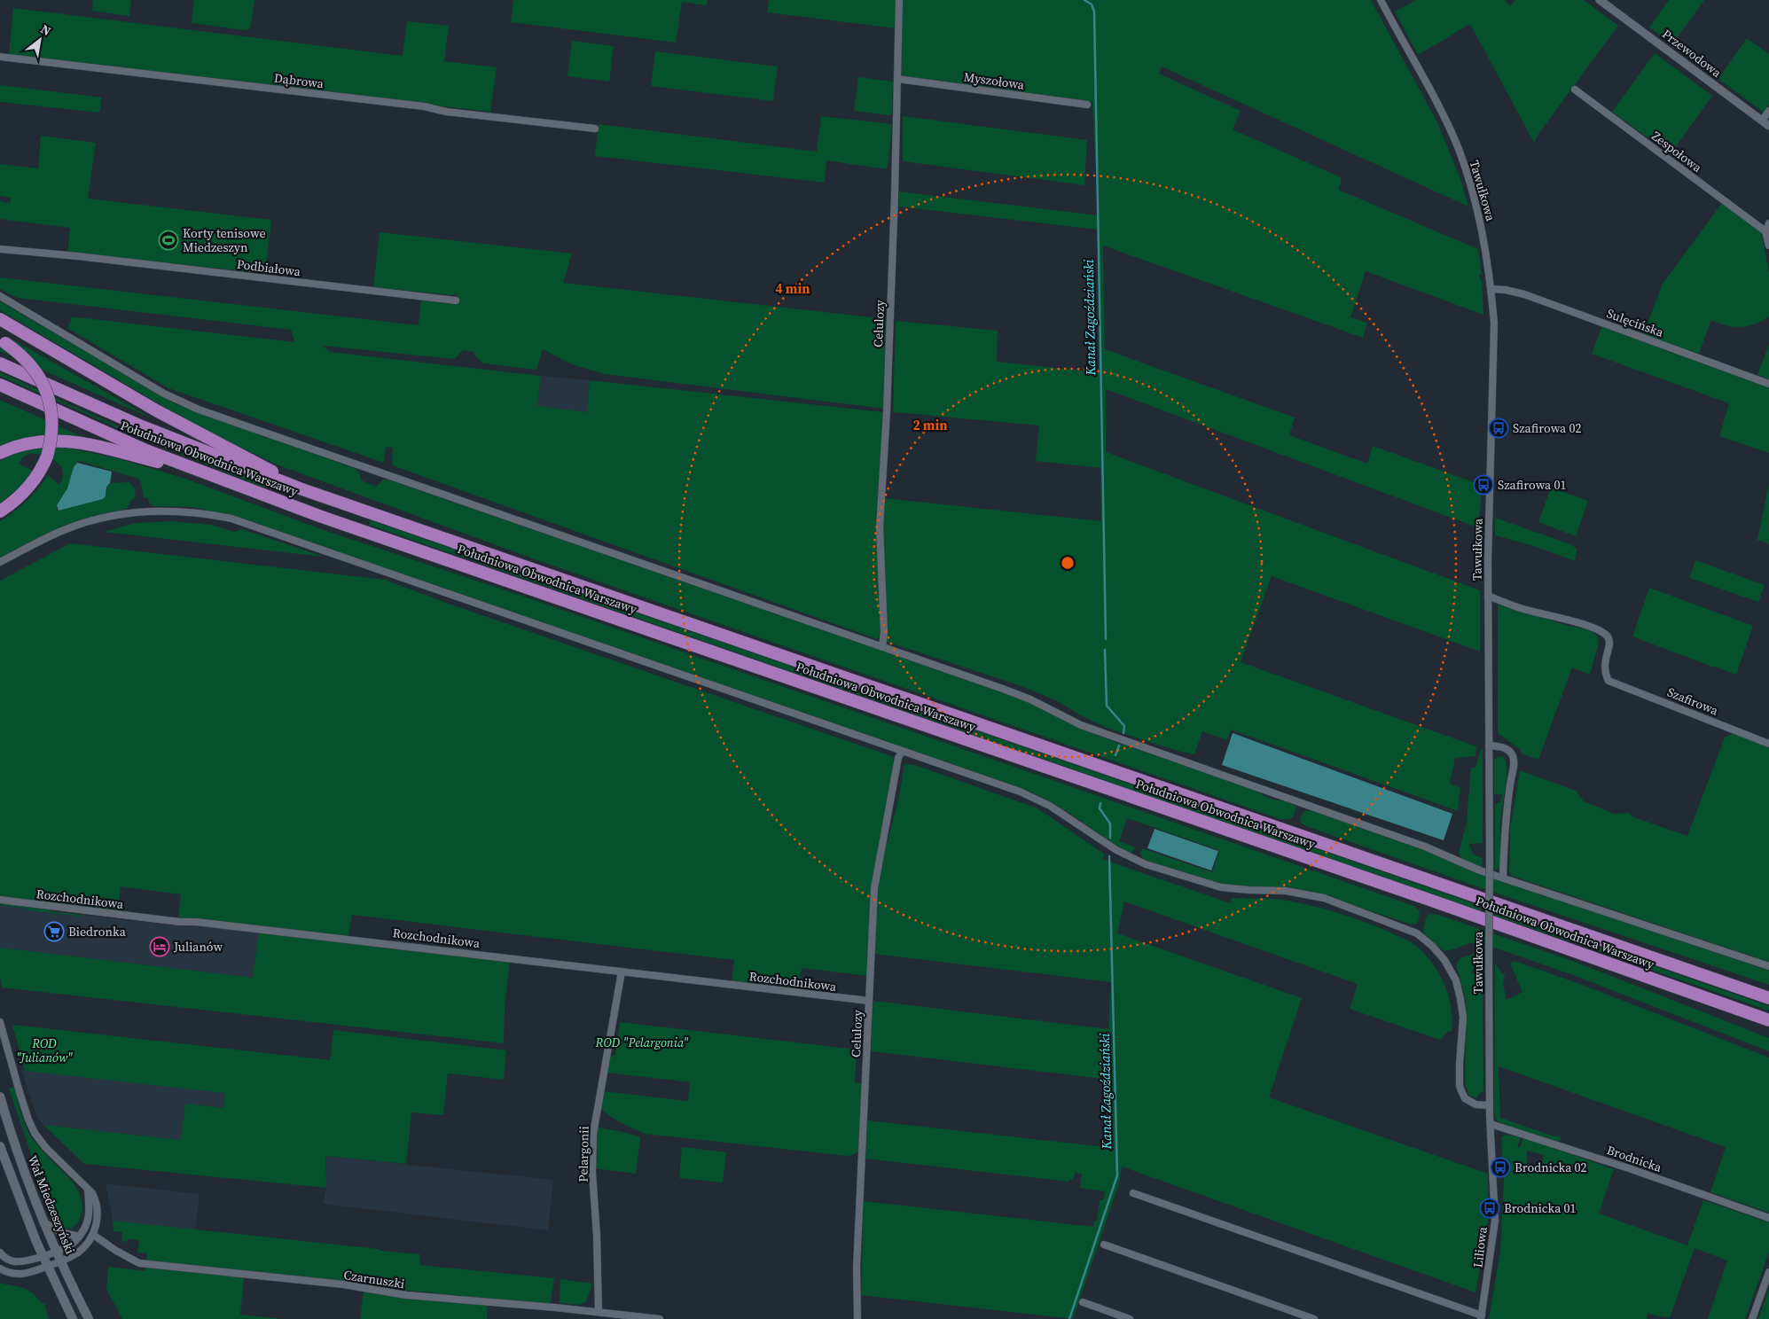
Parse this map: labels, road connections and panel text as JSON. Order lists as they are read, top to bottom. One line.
{"streets":{"highway":["Południowa Obwodnica Warszawy"],"main road":["Wał Miedzeszyński"],"street":["Przewodowa","Dąbrowa","Myszołowa","Zespołowa","Tawułkowa","Podbiałowa","Sulęcińska","Celulozy","Szafirowa","Rozchodnikowa","Pelargonii","Brodnicka","Liliowa","Czarnuszki"]},"crossings":[["Myszołowa","Celulozy"],["Tawułkowa","Sulęcińska"],["Tawułkowa","Szafirowa"],["Tawułkowa","Brodnicka"],["Tawułkowa","Liliowa"],["Celulozy","Rozchodnikowa"],["Rozchodnikowa","Pelargonii"],["Pelargonii","Czarnuszki"],["Brodnicka","Liliowa"]],"water":["Kanał Zagoździański"],"parks":["ROD \"Pelargonia\"","ROD \"Julianów\""],"places":{"sports":["Korty tenisowe Miedzeszyn"],"bus stop":["Szafirowa 02","Szafirowa 01","Brodnicka 02","Brodnicka 01"],"supermarket":["Biedronka"],"hotel":["Julianów"]},"north":"top right","rings":["4 min","2 min"]}
